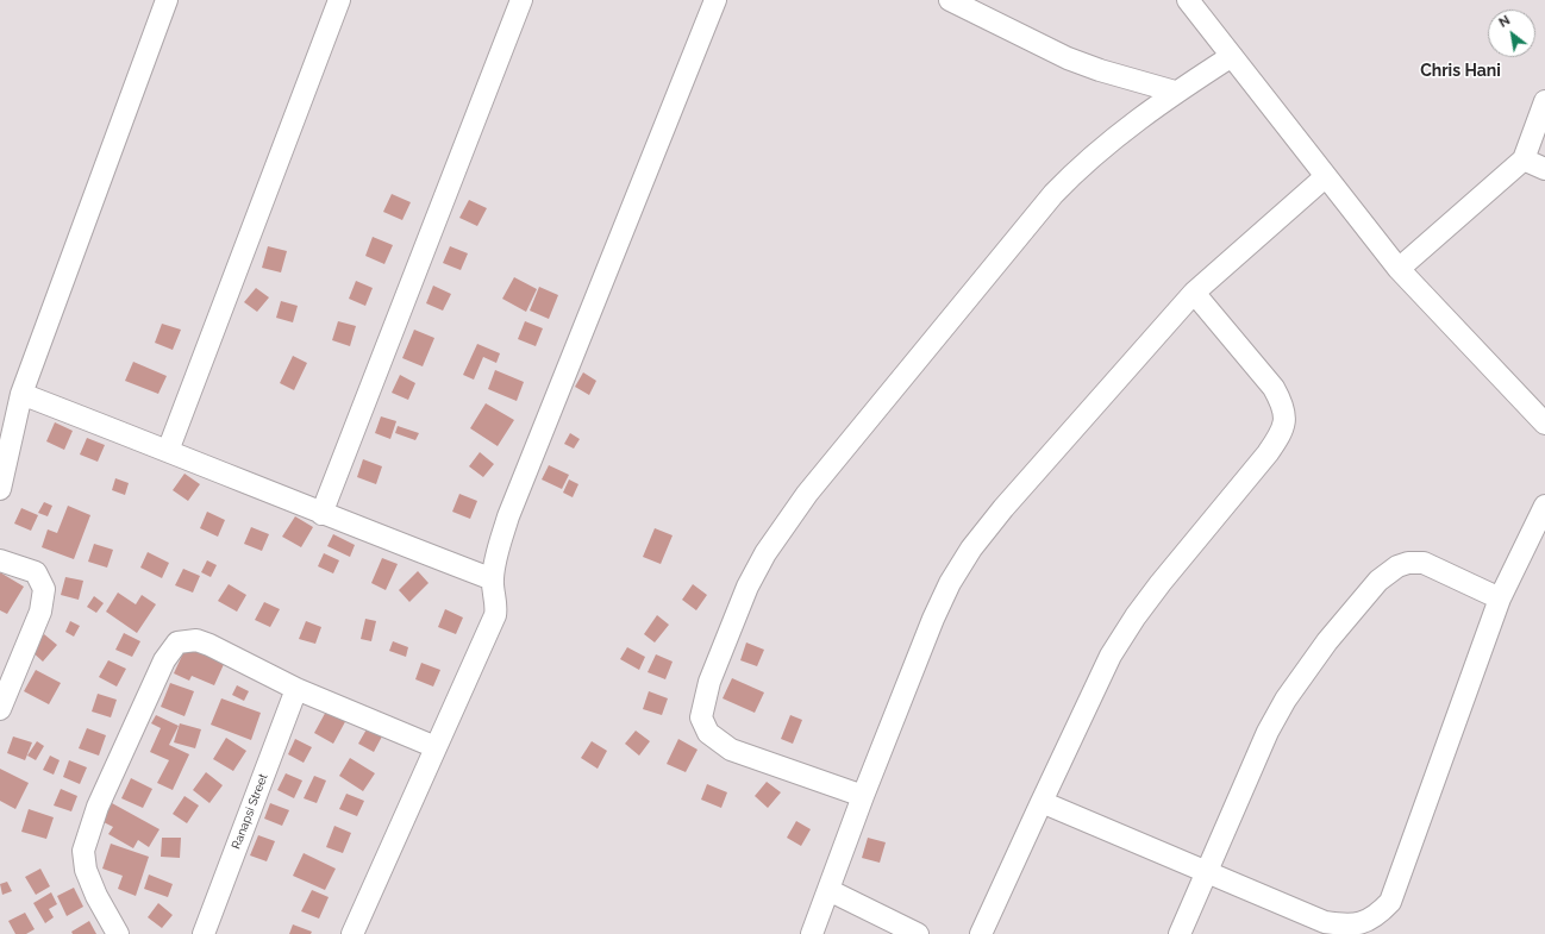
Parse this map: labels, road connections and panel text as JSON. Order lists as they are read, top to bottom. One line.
{"streets":{"street":["Ranapsi Street"]},"districts":["Chris Hani"],"north":"top left"}
